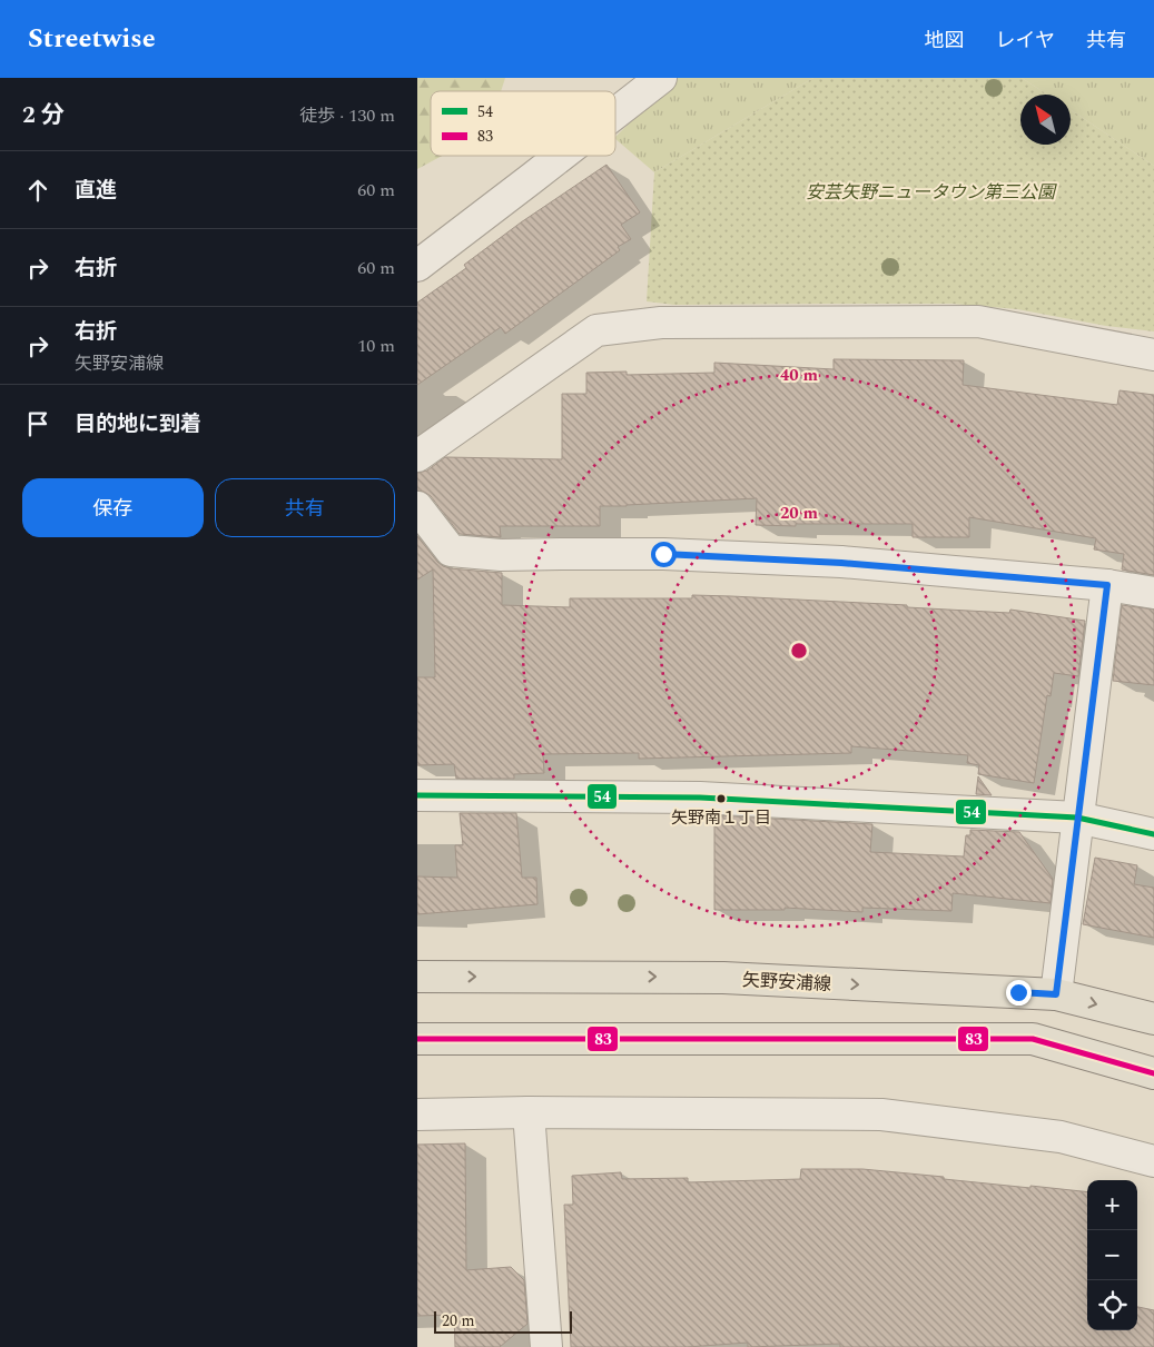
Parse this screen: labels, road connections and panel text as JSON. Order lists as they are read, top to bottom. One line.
{"streets":{"main road":["矢野安浦線"]},"parks":["安芸矢野ニュータウン第三公園"],"places":["矢野南１丁目"],"lines":["transit line 54","transit line 83"],"legend":["54","83"],"scale_bar":"20 m","north":"top left","page":{"header":"Streetwise","nav":["地図","レイヤ","共有"],"heading":["2 分","徒歩 · 130 m"],"list":[["直進","60 m"],["右折","60 m"],["右折","矢野安浦線","10 m"],"目的地に到着"],"buttons":["保存","共有"],"map_buttons":["+","−"],"scale":"20 m"},"rings":["40 m","20 m"]}
